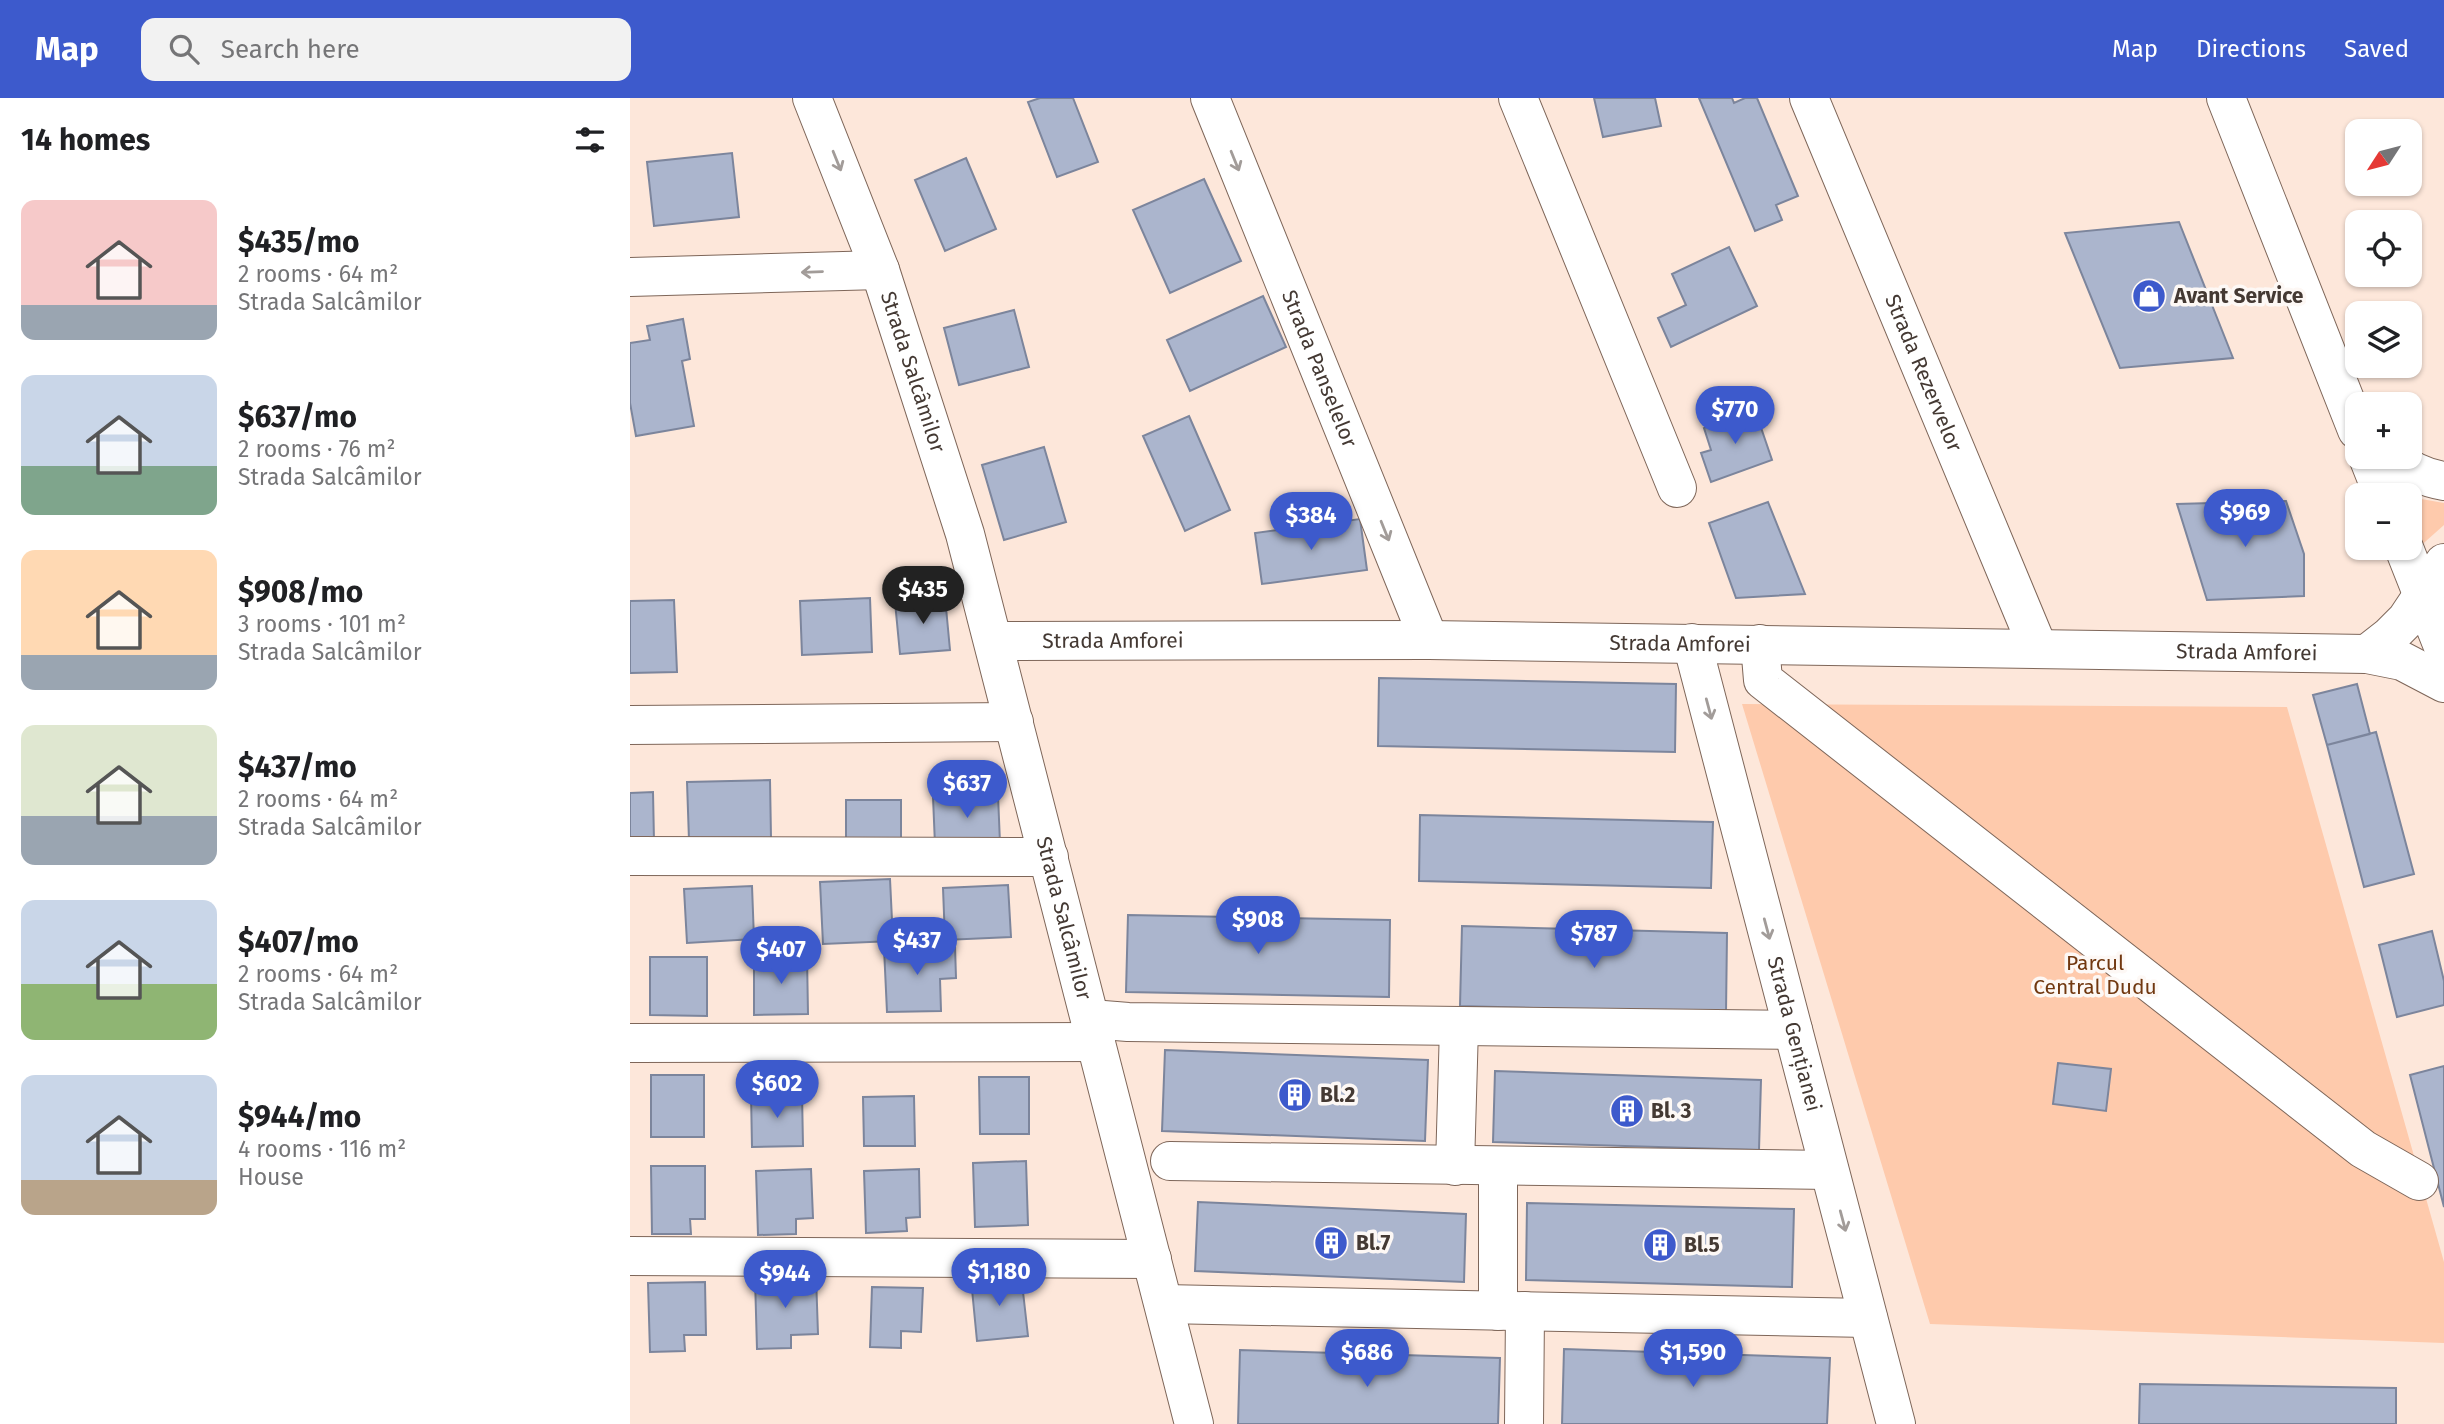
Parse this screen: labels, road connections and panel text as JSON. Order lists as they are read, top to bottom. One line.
{"streets":{"street":["Strada Panselelor","Strada Salcâmilor","Strada Rezervelor","Strada Amforei","Strada Gențianei"]},"crossings":[["Strada Panselelor","Strada Amforei"],["Strada Salcâmilor","Strada Amforei"],["Strada Rezervelor","Strada Amforei"],["Strada Amforei","Strada Gențianei"]],"parks":["Parcul Central Dudu"],"places":{"shop":["Avant Service"],"building":["Bl.2","Bl. 3","Bl.7","Bl.5"]},"north":"bottom left","page":{"header":"Map","search":"Search here","nav":["Map","Directions","Saved"],"heading":"14 homes","map_buttons":["+","−"],"list":[{"name":"$435/mo","note":"2 rooms · 64 m² · Strada Salcâmilor"},{"name":"$637/mo","note":"2 rooms · 76 m² · Strada Salcâmilor"},{"name":"$908/mo","note":"3 rooms · 101 m² · Strada Salcâmilor"},{"name":"$437/mo","note":"2 rooms · 64 m² · Strada Salcâmilor"},{"name":"$407/mo","note":"2 rooms · 64 m² · Strada Salcâmilor"},{"name":"$944/mo","note":"4 rooms · 116 m² · House"}],"price":["$770","$969","$384","$435","$637","$908","$787","$437","$407","$602","$1,180","$944","$686","$1,590"]}}
